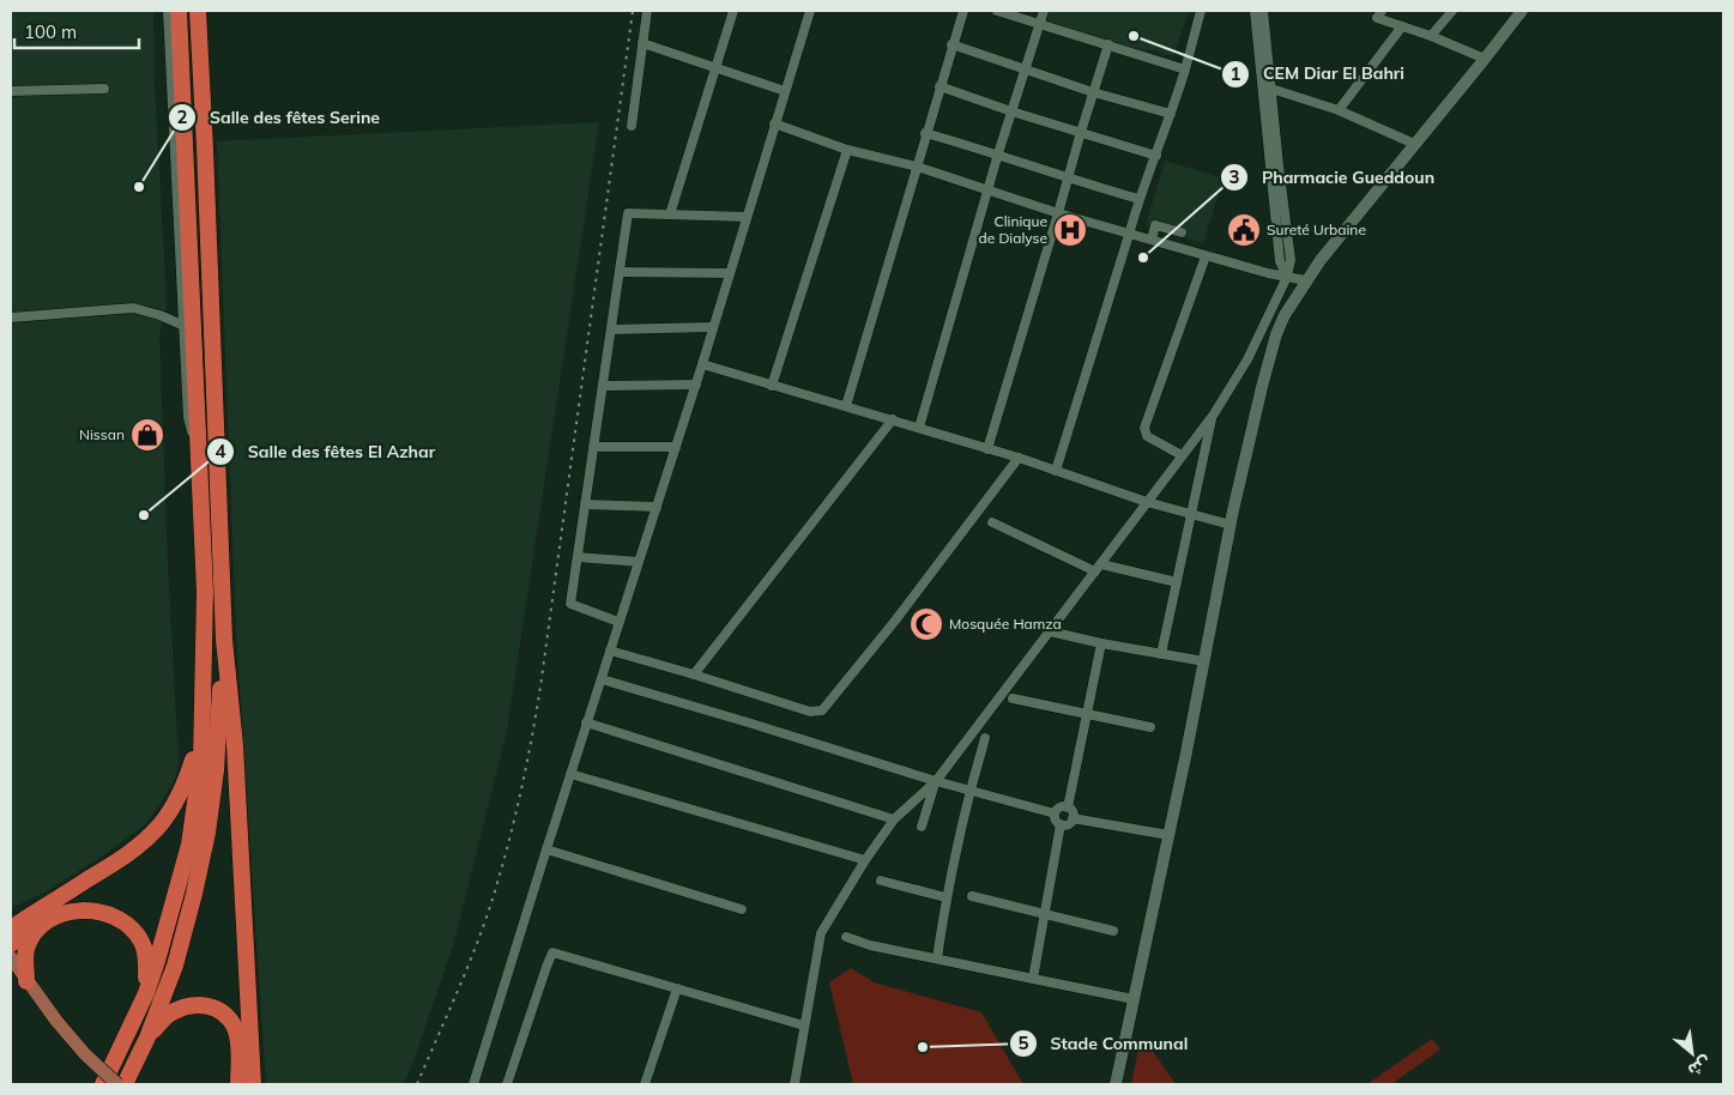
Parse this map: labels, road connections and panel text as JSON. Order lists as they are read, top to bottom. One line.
{"places":{"other":["CEM Diar El Bahri","Salle des fêtes Serine","Pharmacie Gueddoun","Salle des fêtes El Azhar","Stade Communal"],"hospital":["Clinique de Dialyse"],"public building":["Sureté Urbaine"],"shop":["Nissan"],"mosque":["Mosquée Hamza"]},"scale_bar":"100 m","north":"bottom right"}
